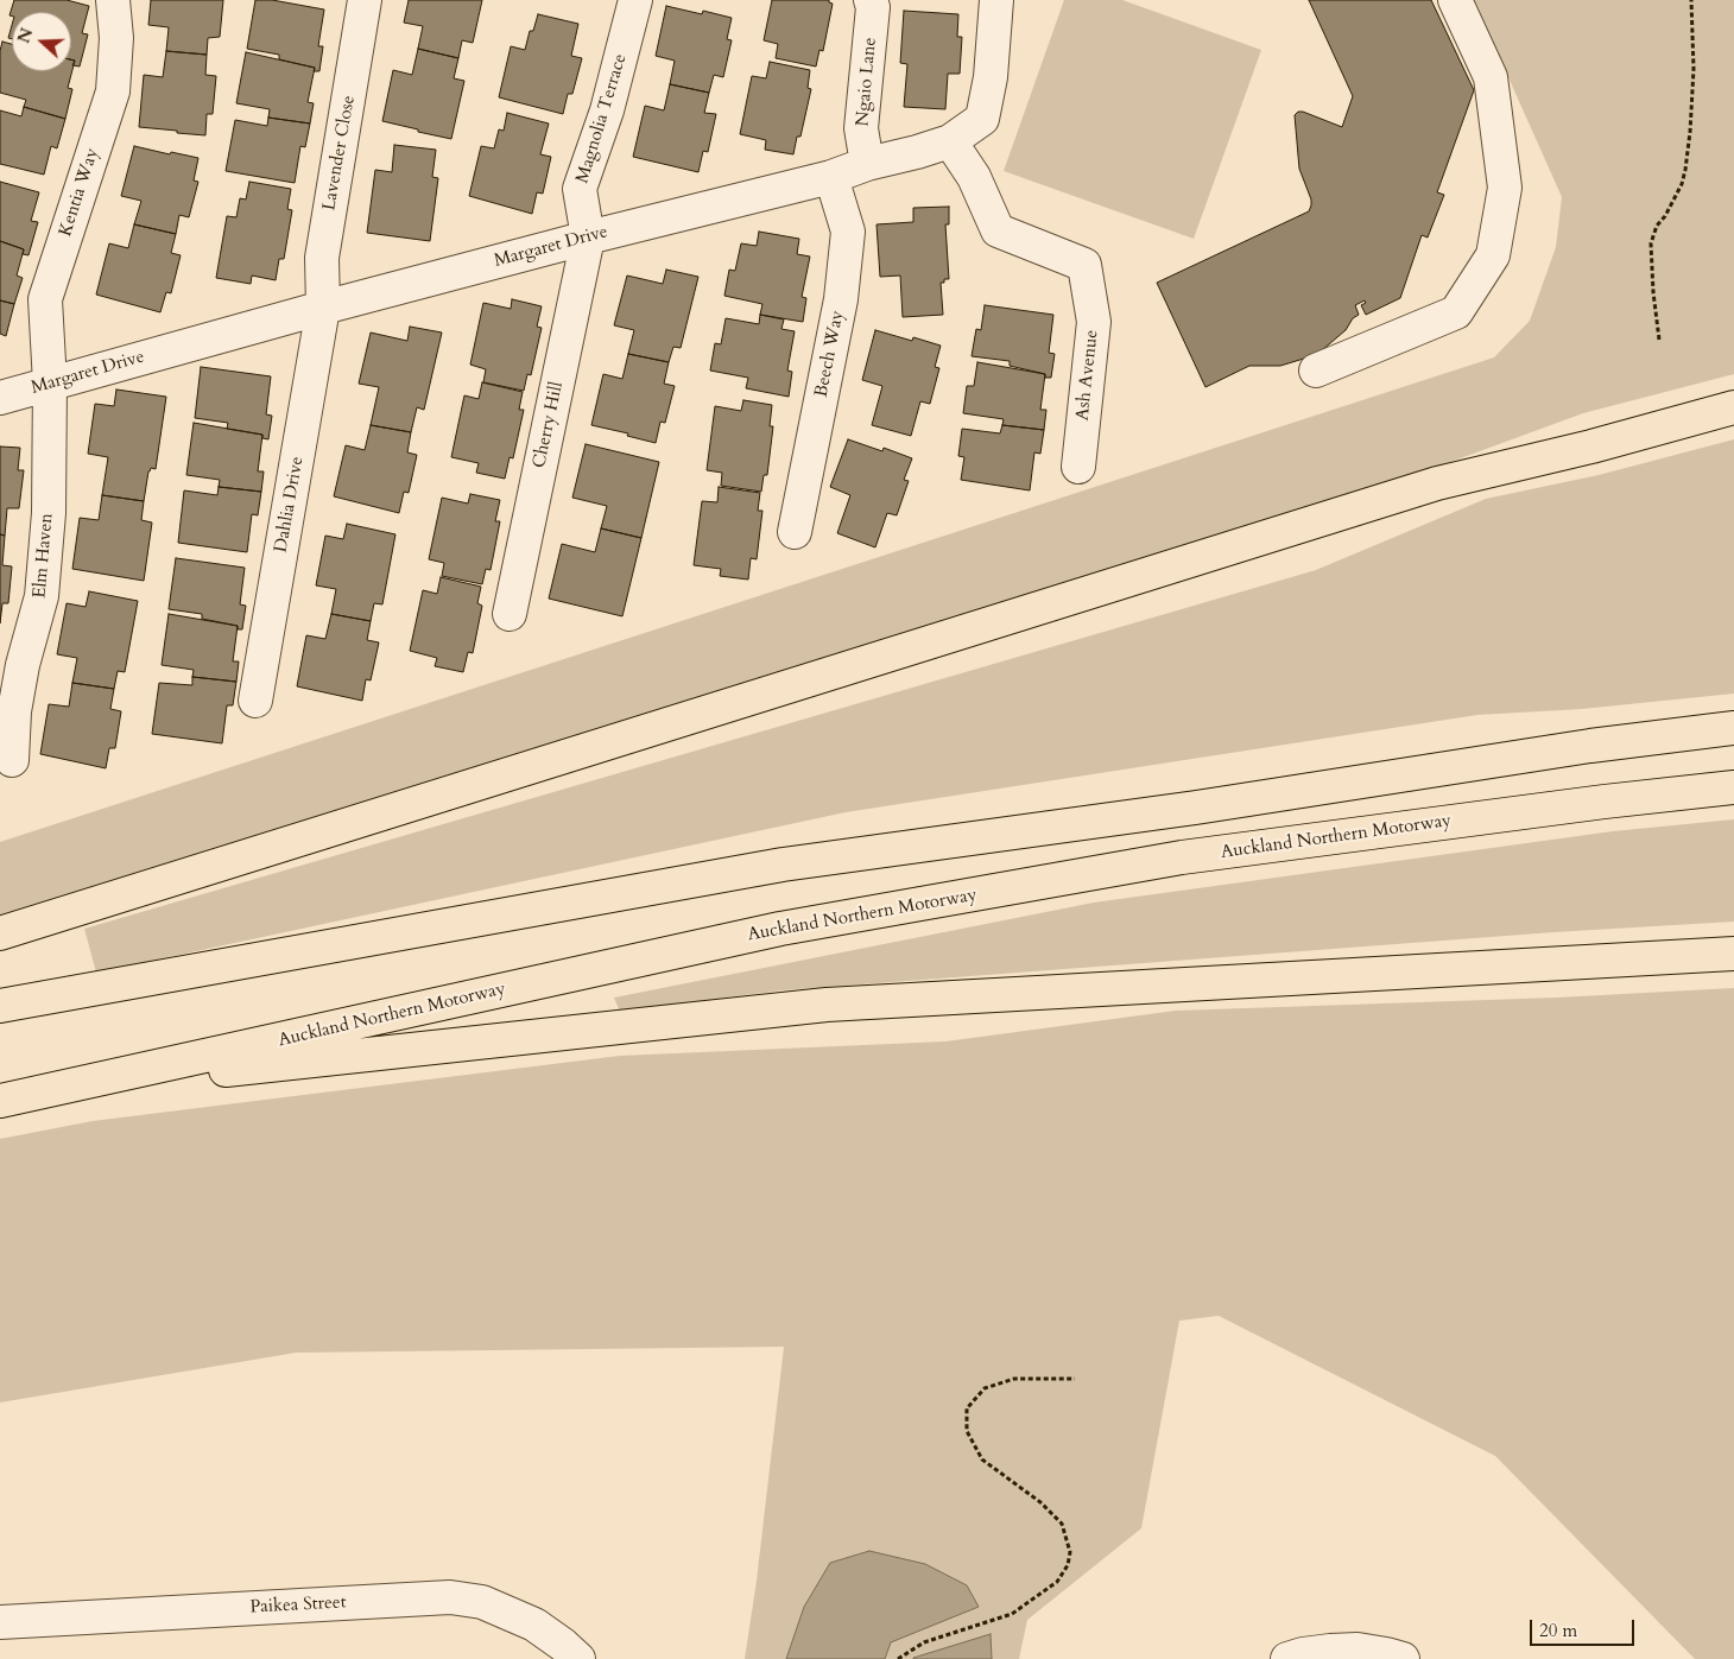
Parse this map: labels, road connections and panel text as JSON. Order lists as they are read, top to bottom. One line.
{"streets":{"highway":["Auckland Northern Motorway"],"street":["Ngaio Lane","Magnolia Terrace","Lavender Close","Kentia Way","Margaret Drive","Beech Way","Ash Avenue","Cherry Hill","Dahlia Drive","Elm Haven","Paikea Street"]},"crossings":[["Ngaio Lane","Margaret Drive"],["Magnolia Terrace","Margaret Drive"],["Magnolia Terrace","Cherry Hill"],["Lavender Close","Margaret Drive"],["Lavender Close","Dahlia Drive"],["Kentia Way","Margaret Drive"],["Kentia Way","Elm Haven"],["Margaret Drive","Beech Way"],["Margaret Drive","Ash Avenue"],["Margaret Drive","Cherry Hill"],["Margaret Drive","Dahlia Drive"],["Margaret Drive","Elm Haven"]],"scale_bar":"20 m","north":"left"}
